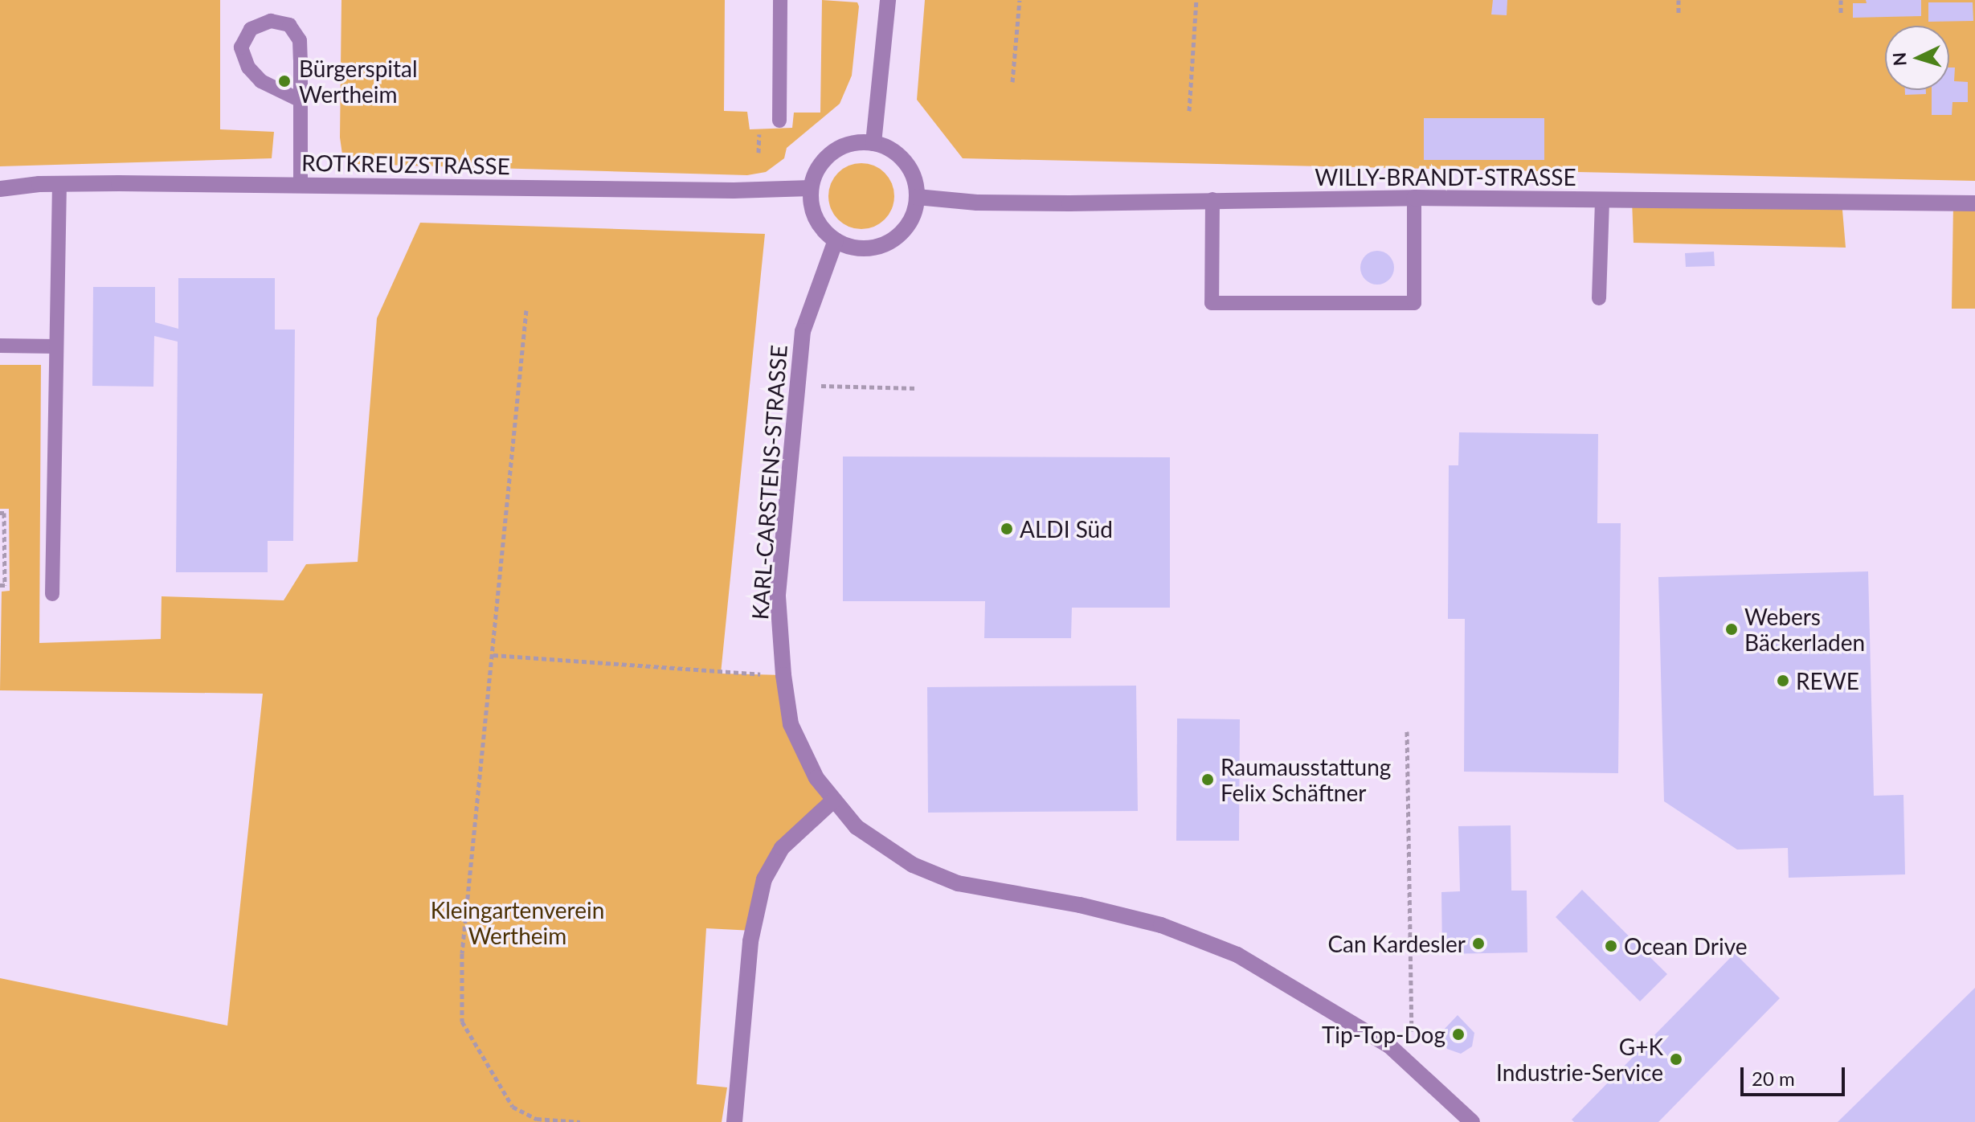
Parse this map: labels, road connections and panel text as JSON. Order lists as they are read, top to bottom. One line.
{"streets":{"street":["ROTKREUZSTRASSE","WILLY-BRANDT-STRASSE","KARL-CARSTENS-STRASSE"]},"crossings":[["ROTKREUZSTRASSE","WILLY-BRANDT-STRASSE"],["ROTKREUZSTRASSE","KARL-CARSTENS-STRASSE"],["WILLY-BRANDT-STRASSE","KARL-CARSTENS-STRASSE"]],"parks":["Kleingartenverein Wertheim"],"places":["Bürgerspital Wertheim","ALDI Süd","Webers Bäckerladen","REWE","Raumausstattung Felix Schäftner","Can Kardesler","Ocean Drive","Tip-Top-Dog","G+K Industrie-Service"],"scale_bar":"20 m","north":"left"}
